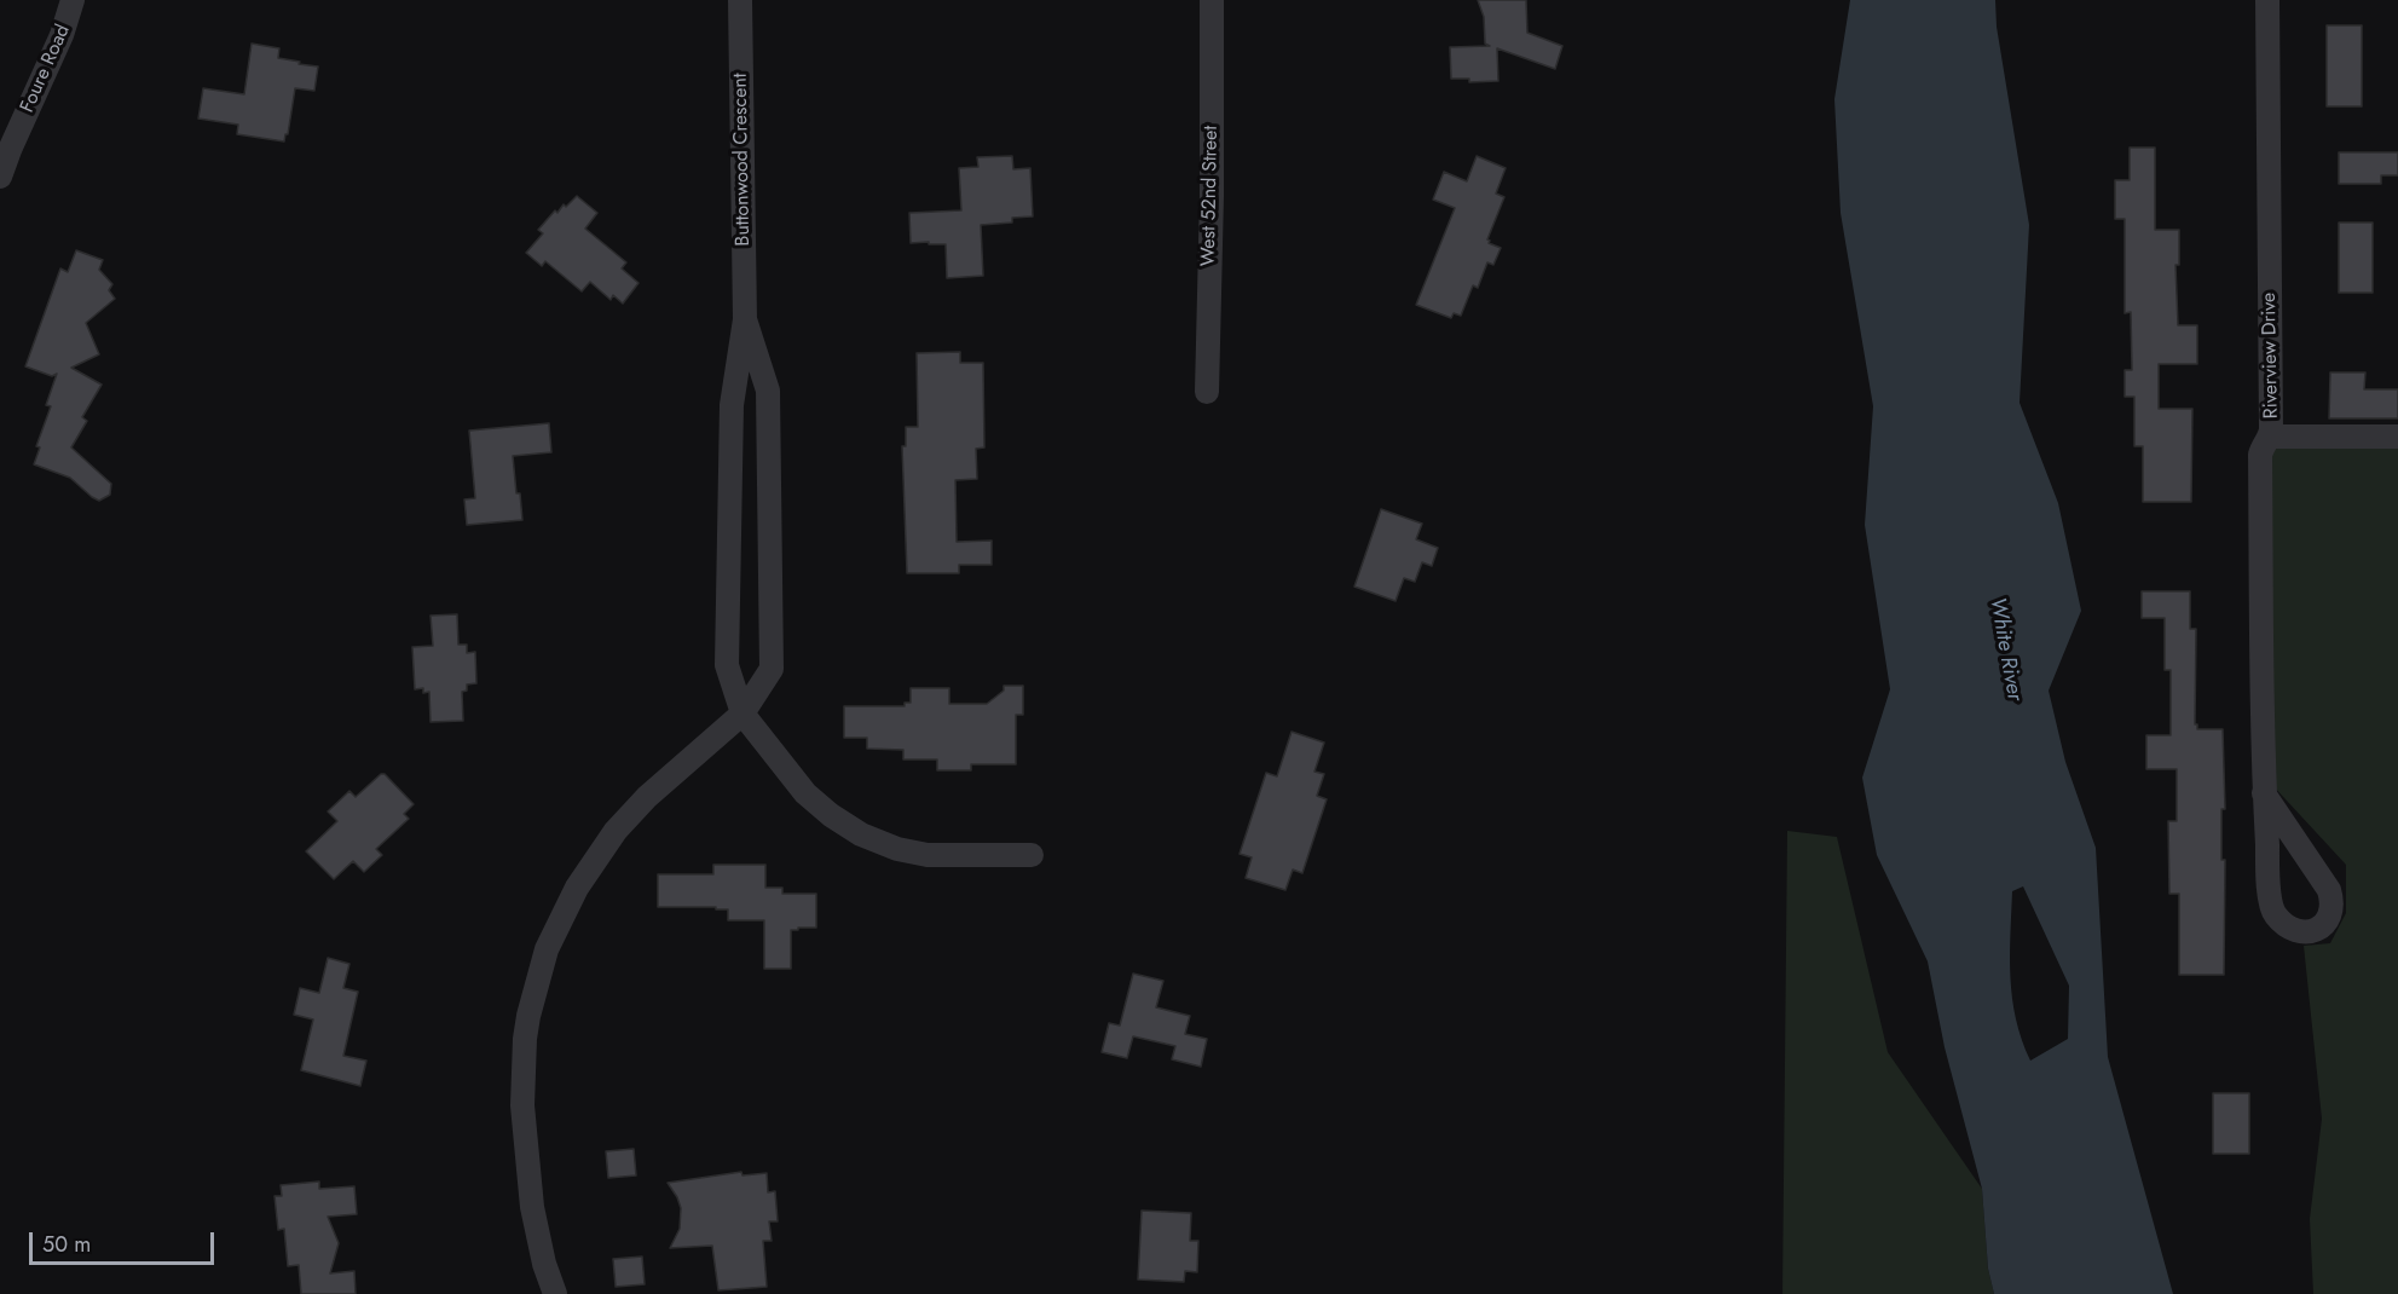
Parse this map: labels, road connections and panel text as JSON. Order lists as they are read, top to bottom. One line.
{"streets":{"street":["Foure Road","Buttonwood Crescent","West 52nd Street","Riverview Drive"]},"water":["White River"],"scale_bar":"50 m"}
